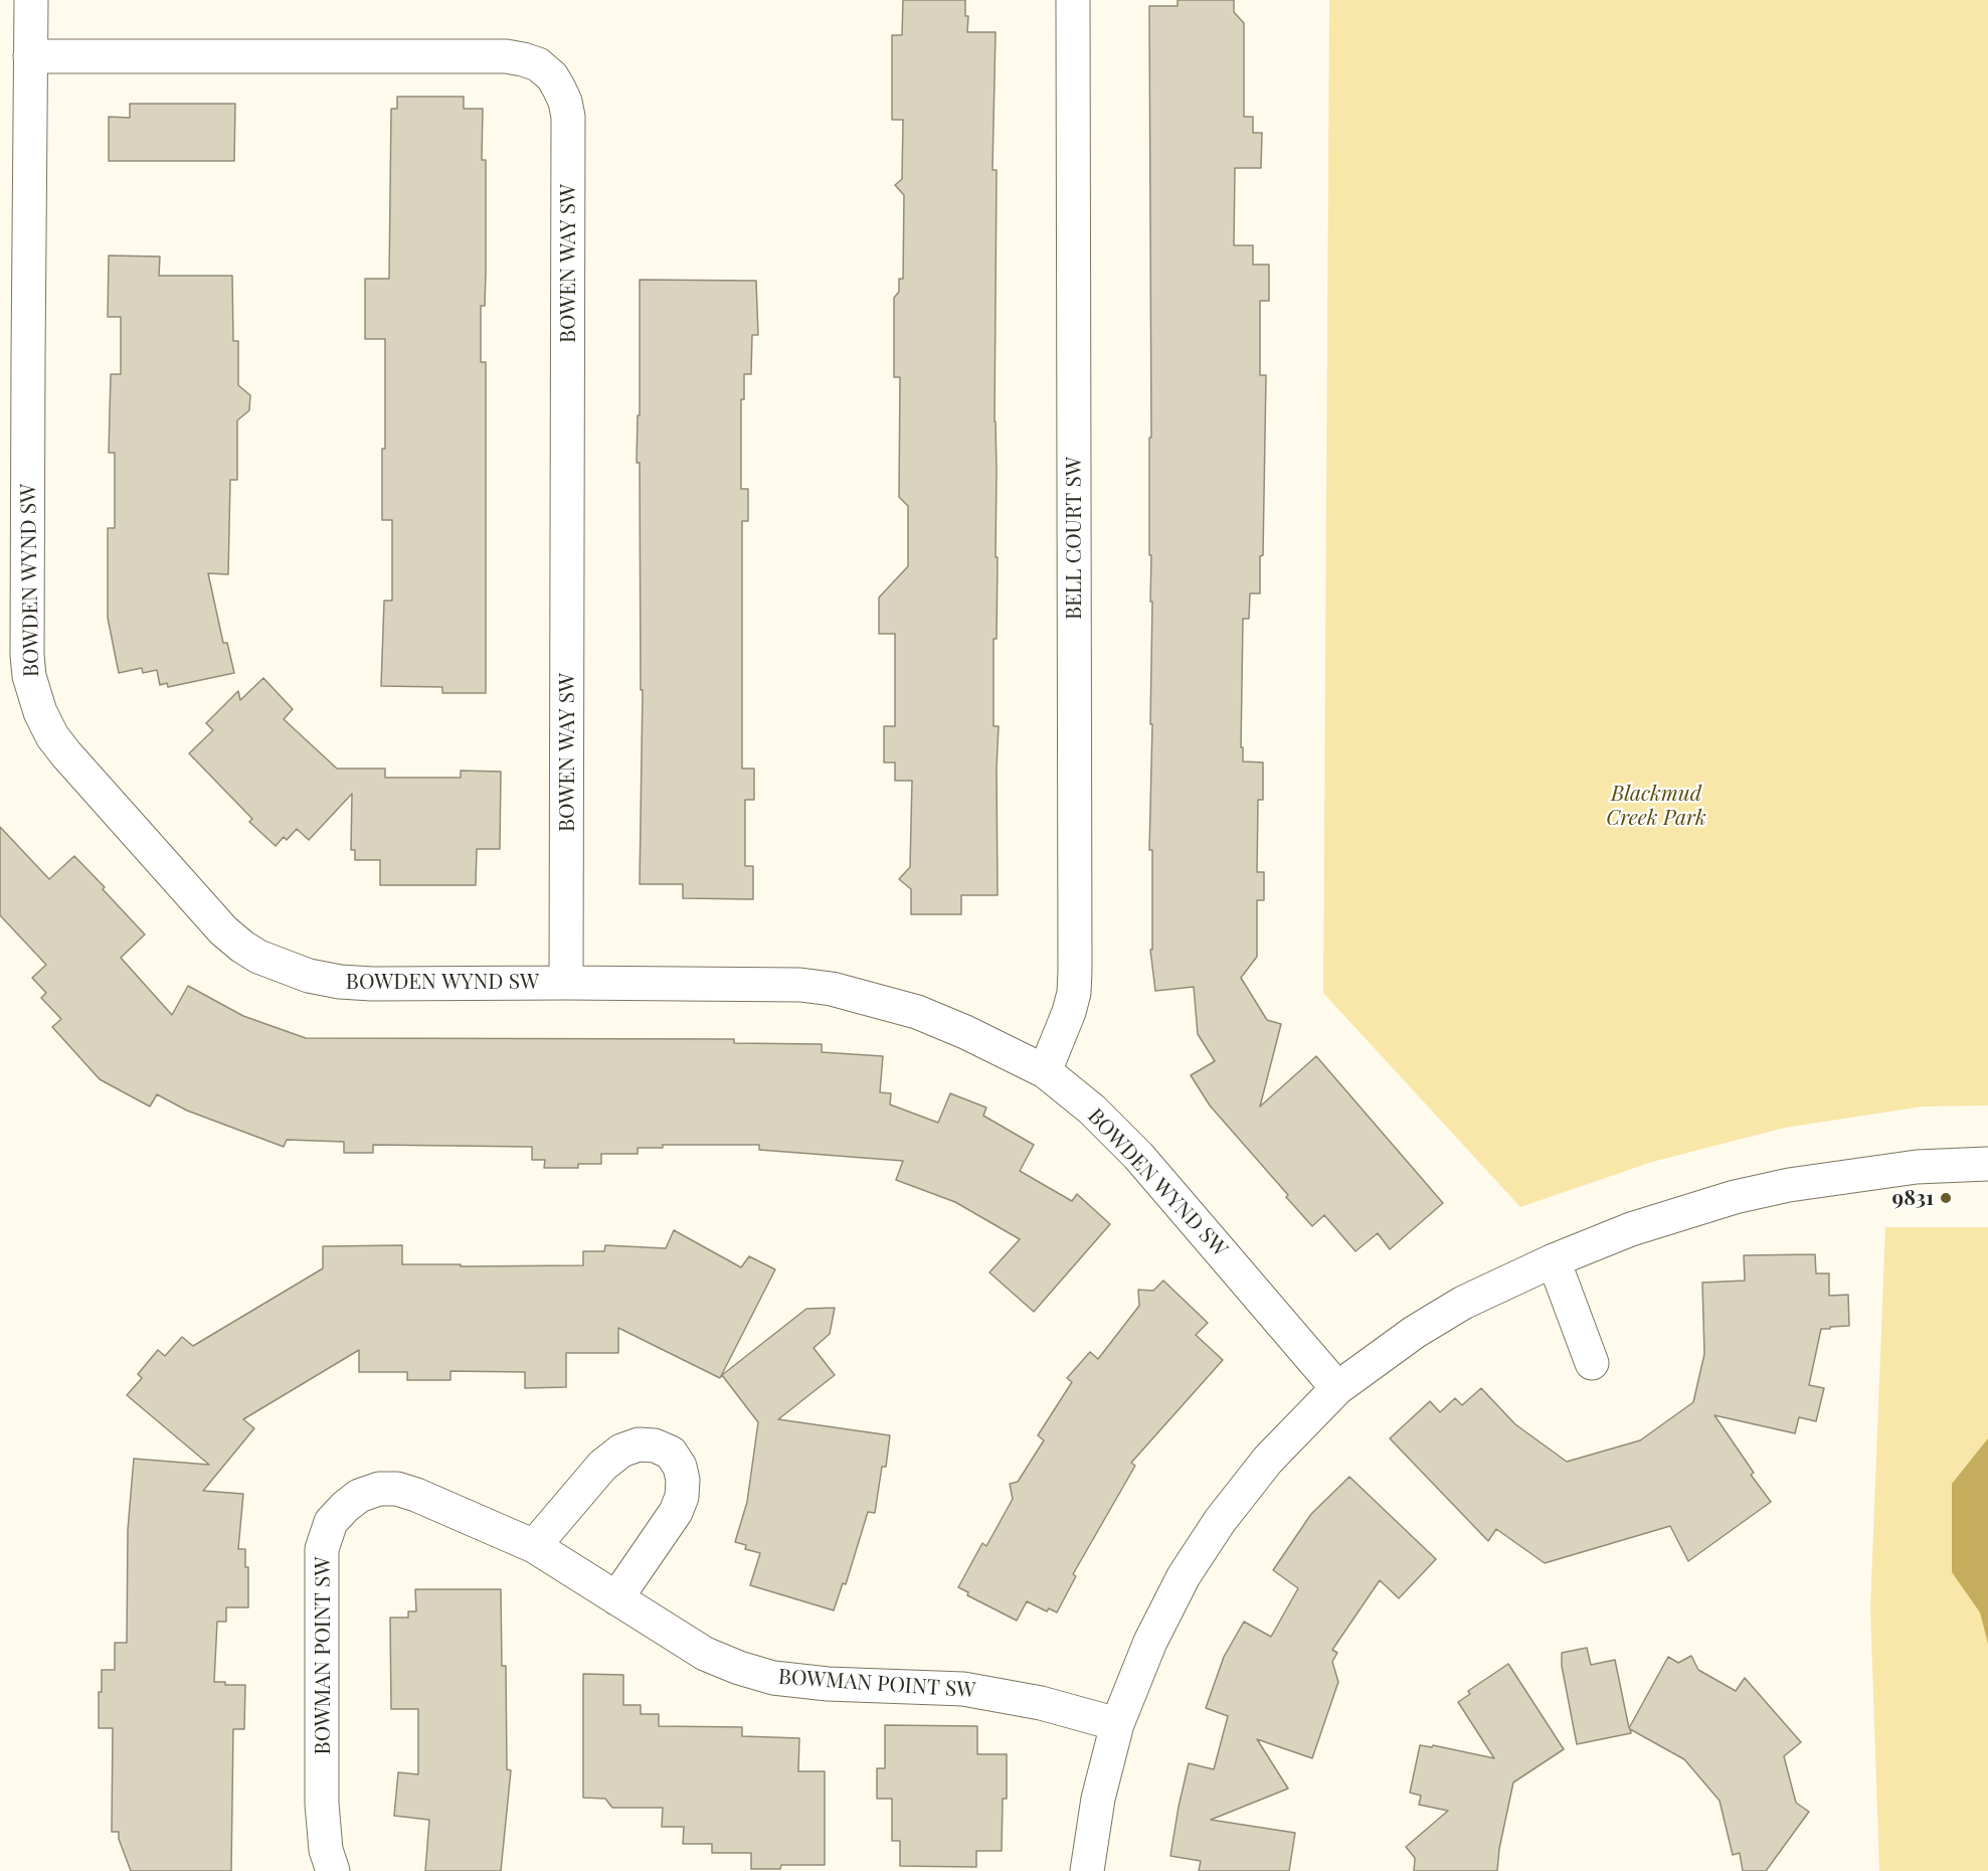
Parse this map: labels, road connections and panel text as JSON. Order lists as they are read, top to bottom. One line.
{"streets":{"street":["BOWEN WAY SW","BELL COURT SW","BOWDEN WYND SW","BOWMAN POINT SW"]},"crossings":[["BOWEN WAY SW","BOWDEN WYND SW"],["BELL COURT SW","BOWDEN WYND SW"]],"parks":["Blackmud Creek Park"],"places":["9831"]}
